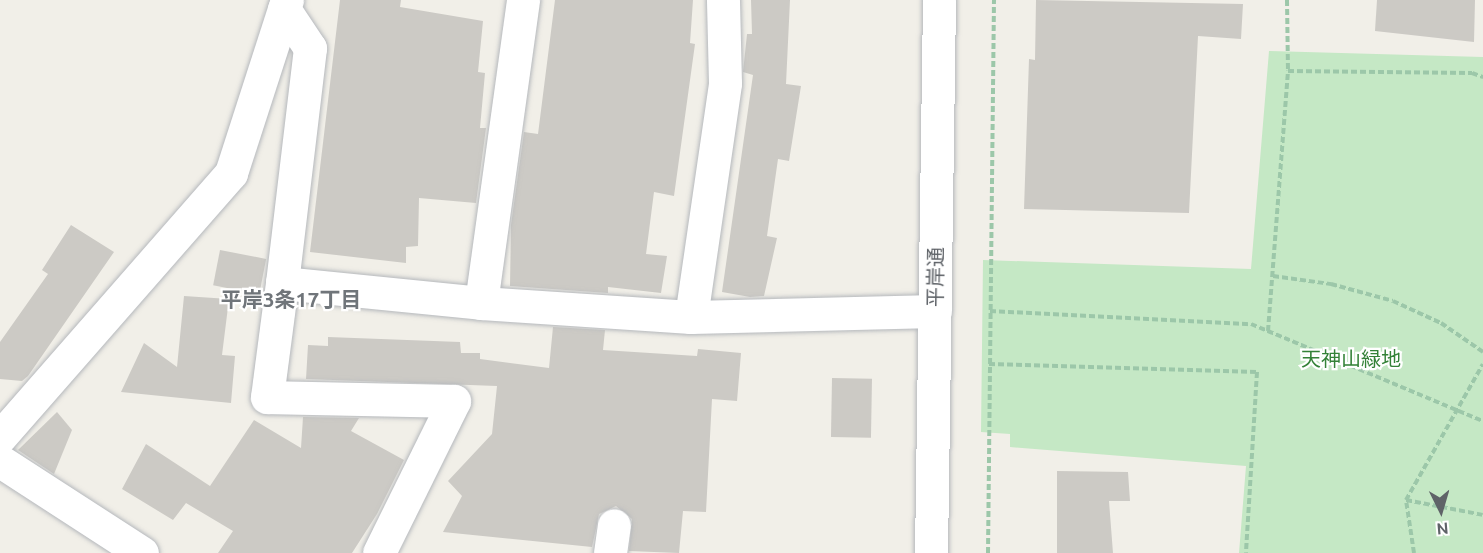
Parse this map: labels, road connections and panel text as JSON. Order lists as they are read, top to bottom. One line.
{"streets":{"street":["平岸通"]},"districts":["平岸3条17丁目"],"parks":["天神山緑地"],"north":"bottom"}
